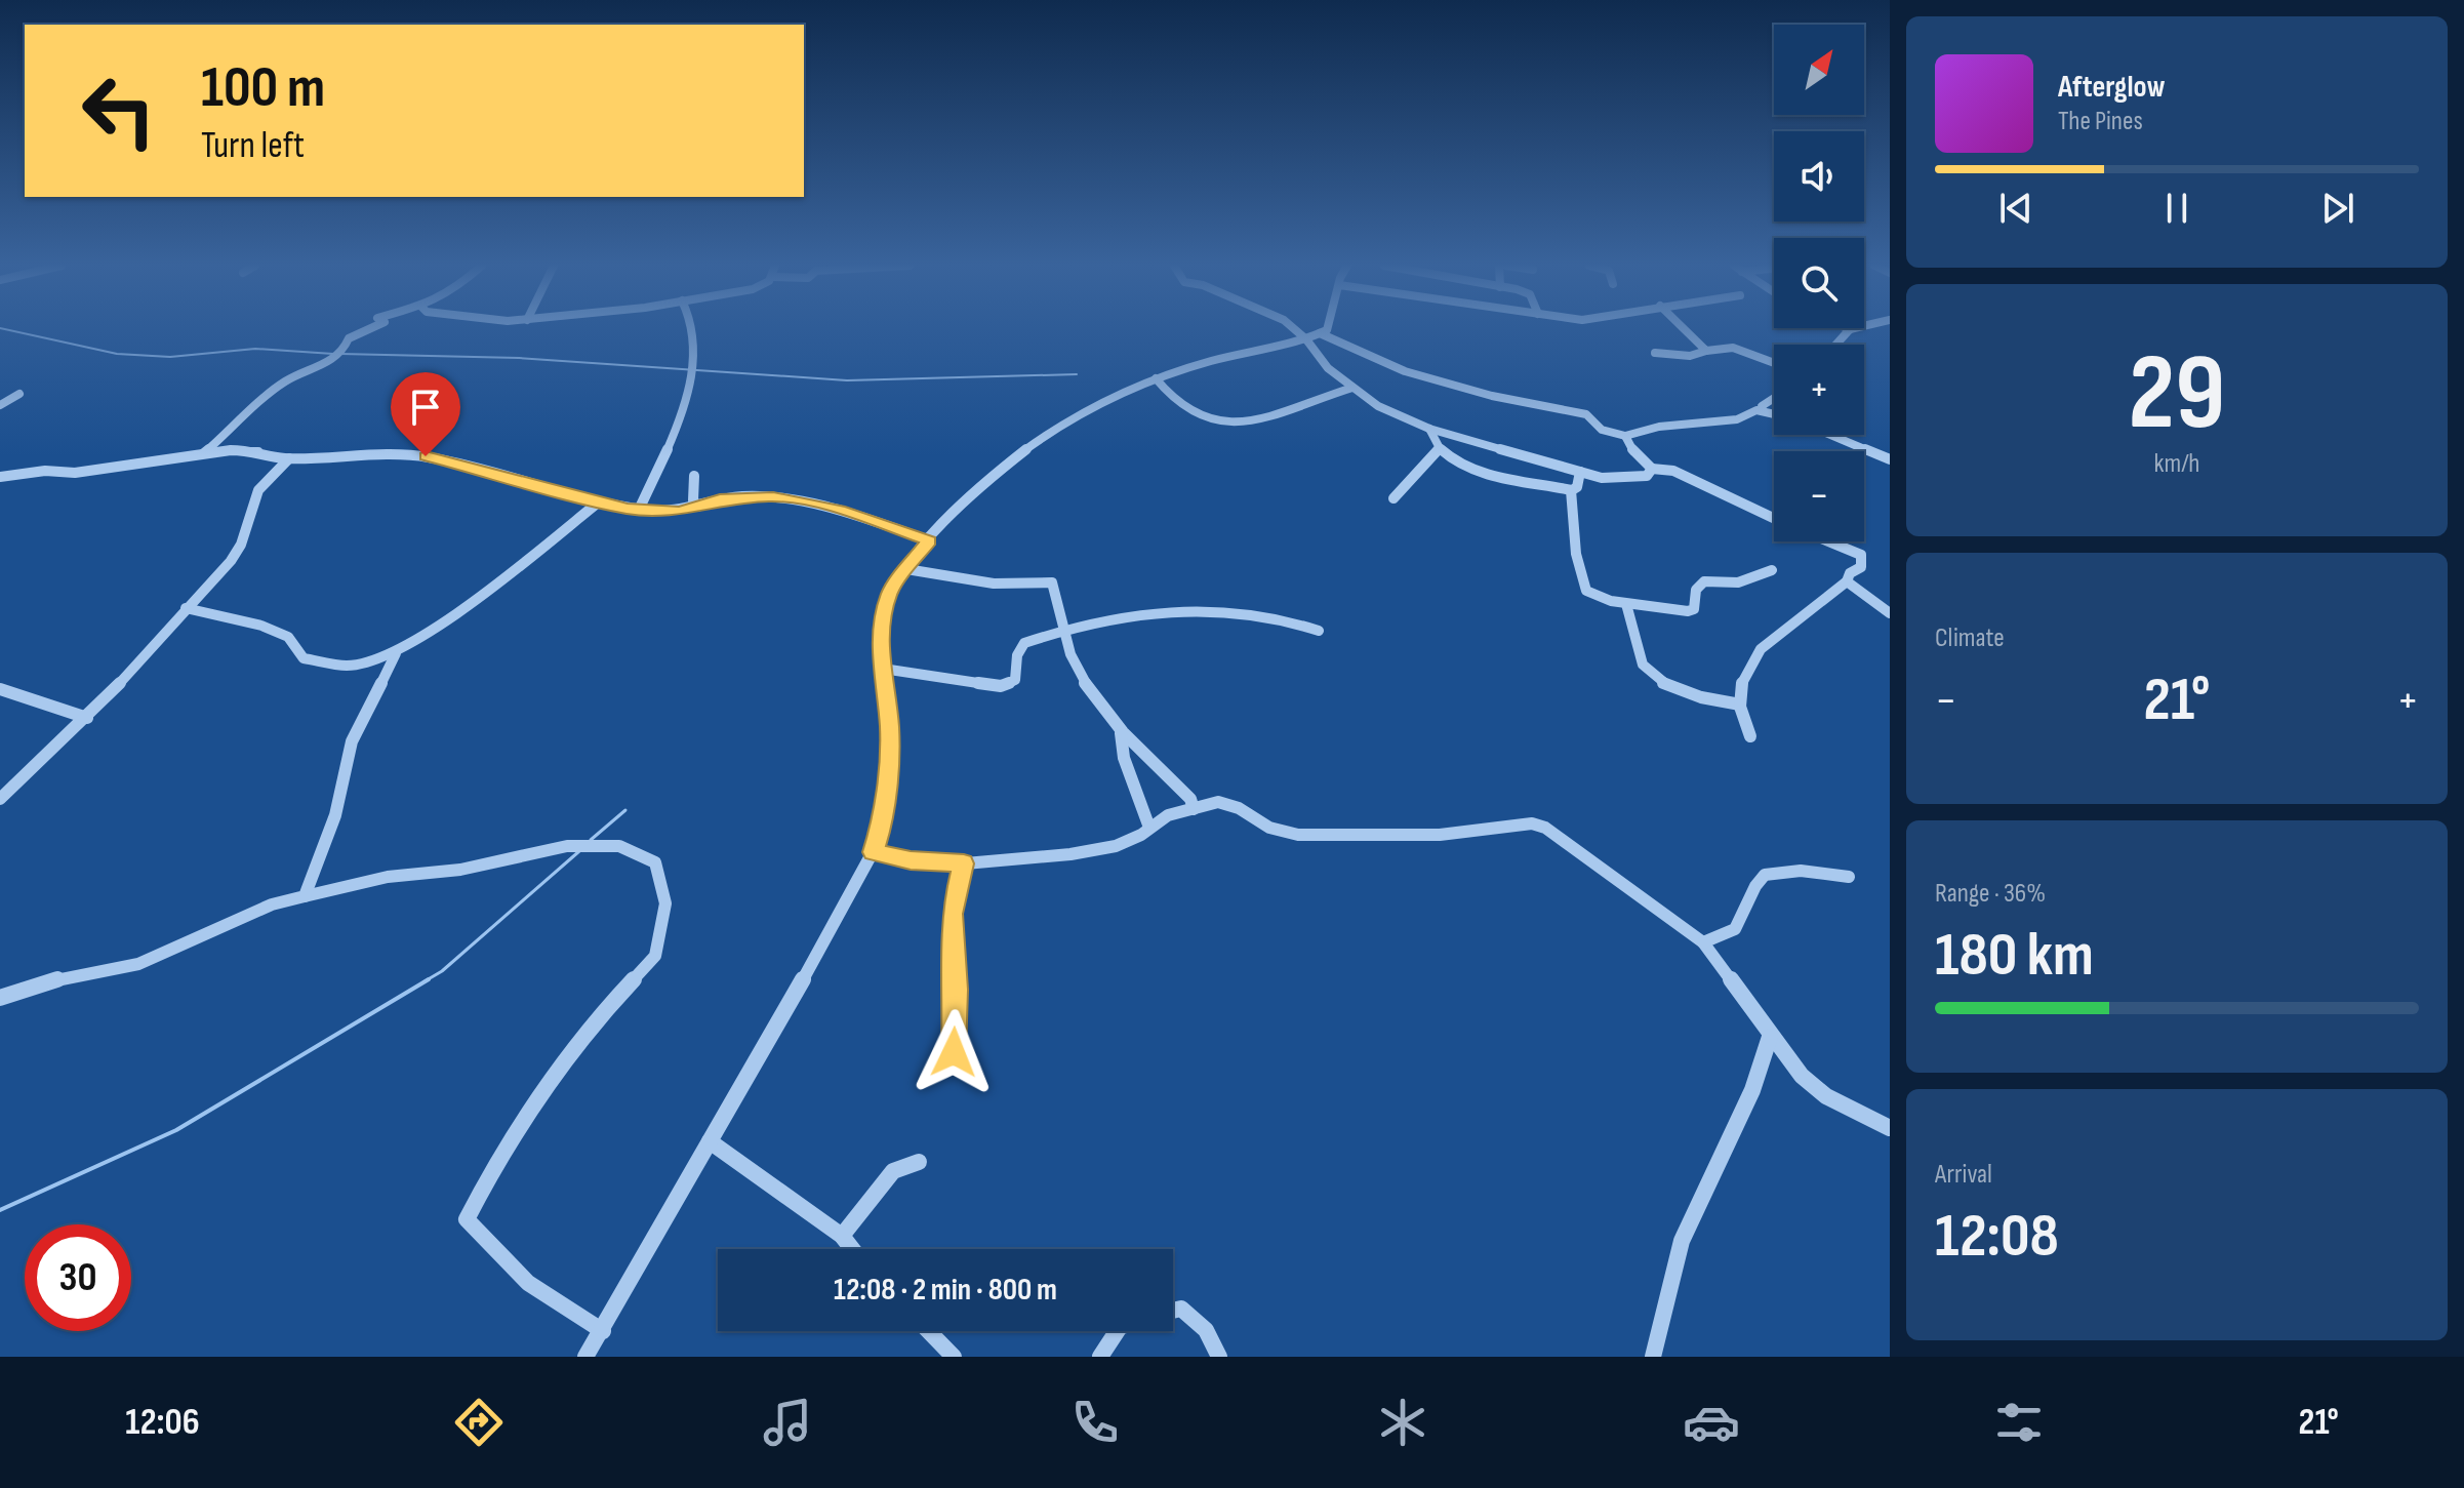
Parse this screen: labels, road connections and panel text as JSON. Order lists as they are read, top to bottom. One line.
{"north":"top right","page":{"map_buttons":["+","−"],"turn":["100 m","Turn left"],"song":["Afterglow","The Pines"],"tile":[["29","km/h"],"Climate",["Range · 36%","180 km"],["Arrival","12:08"]],"heat":["−","21°","+"],"limit":"30","trip":"12:08 · 2 min · 800 m","tabs":["12:06","21°"]}}
